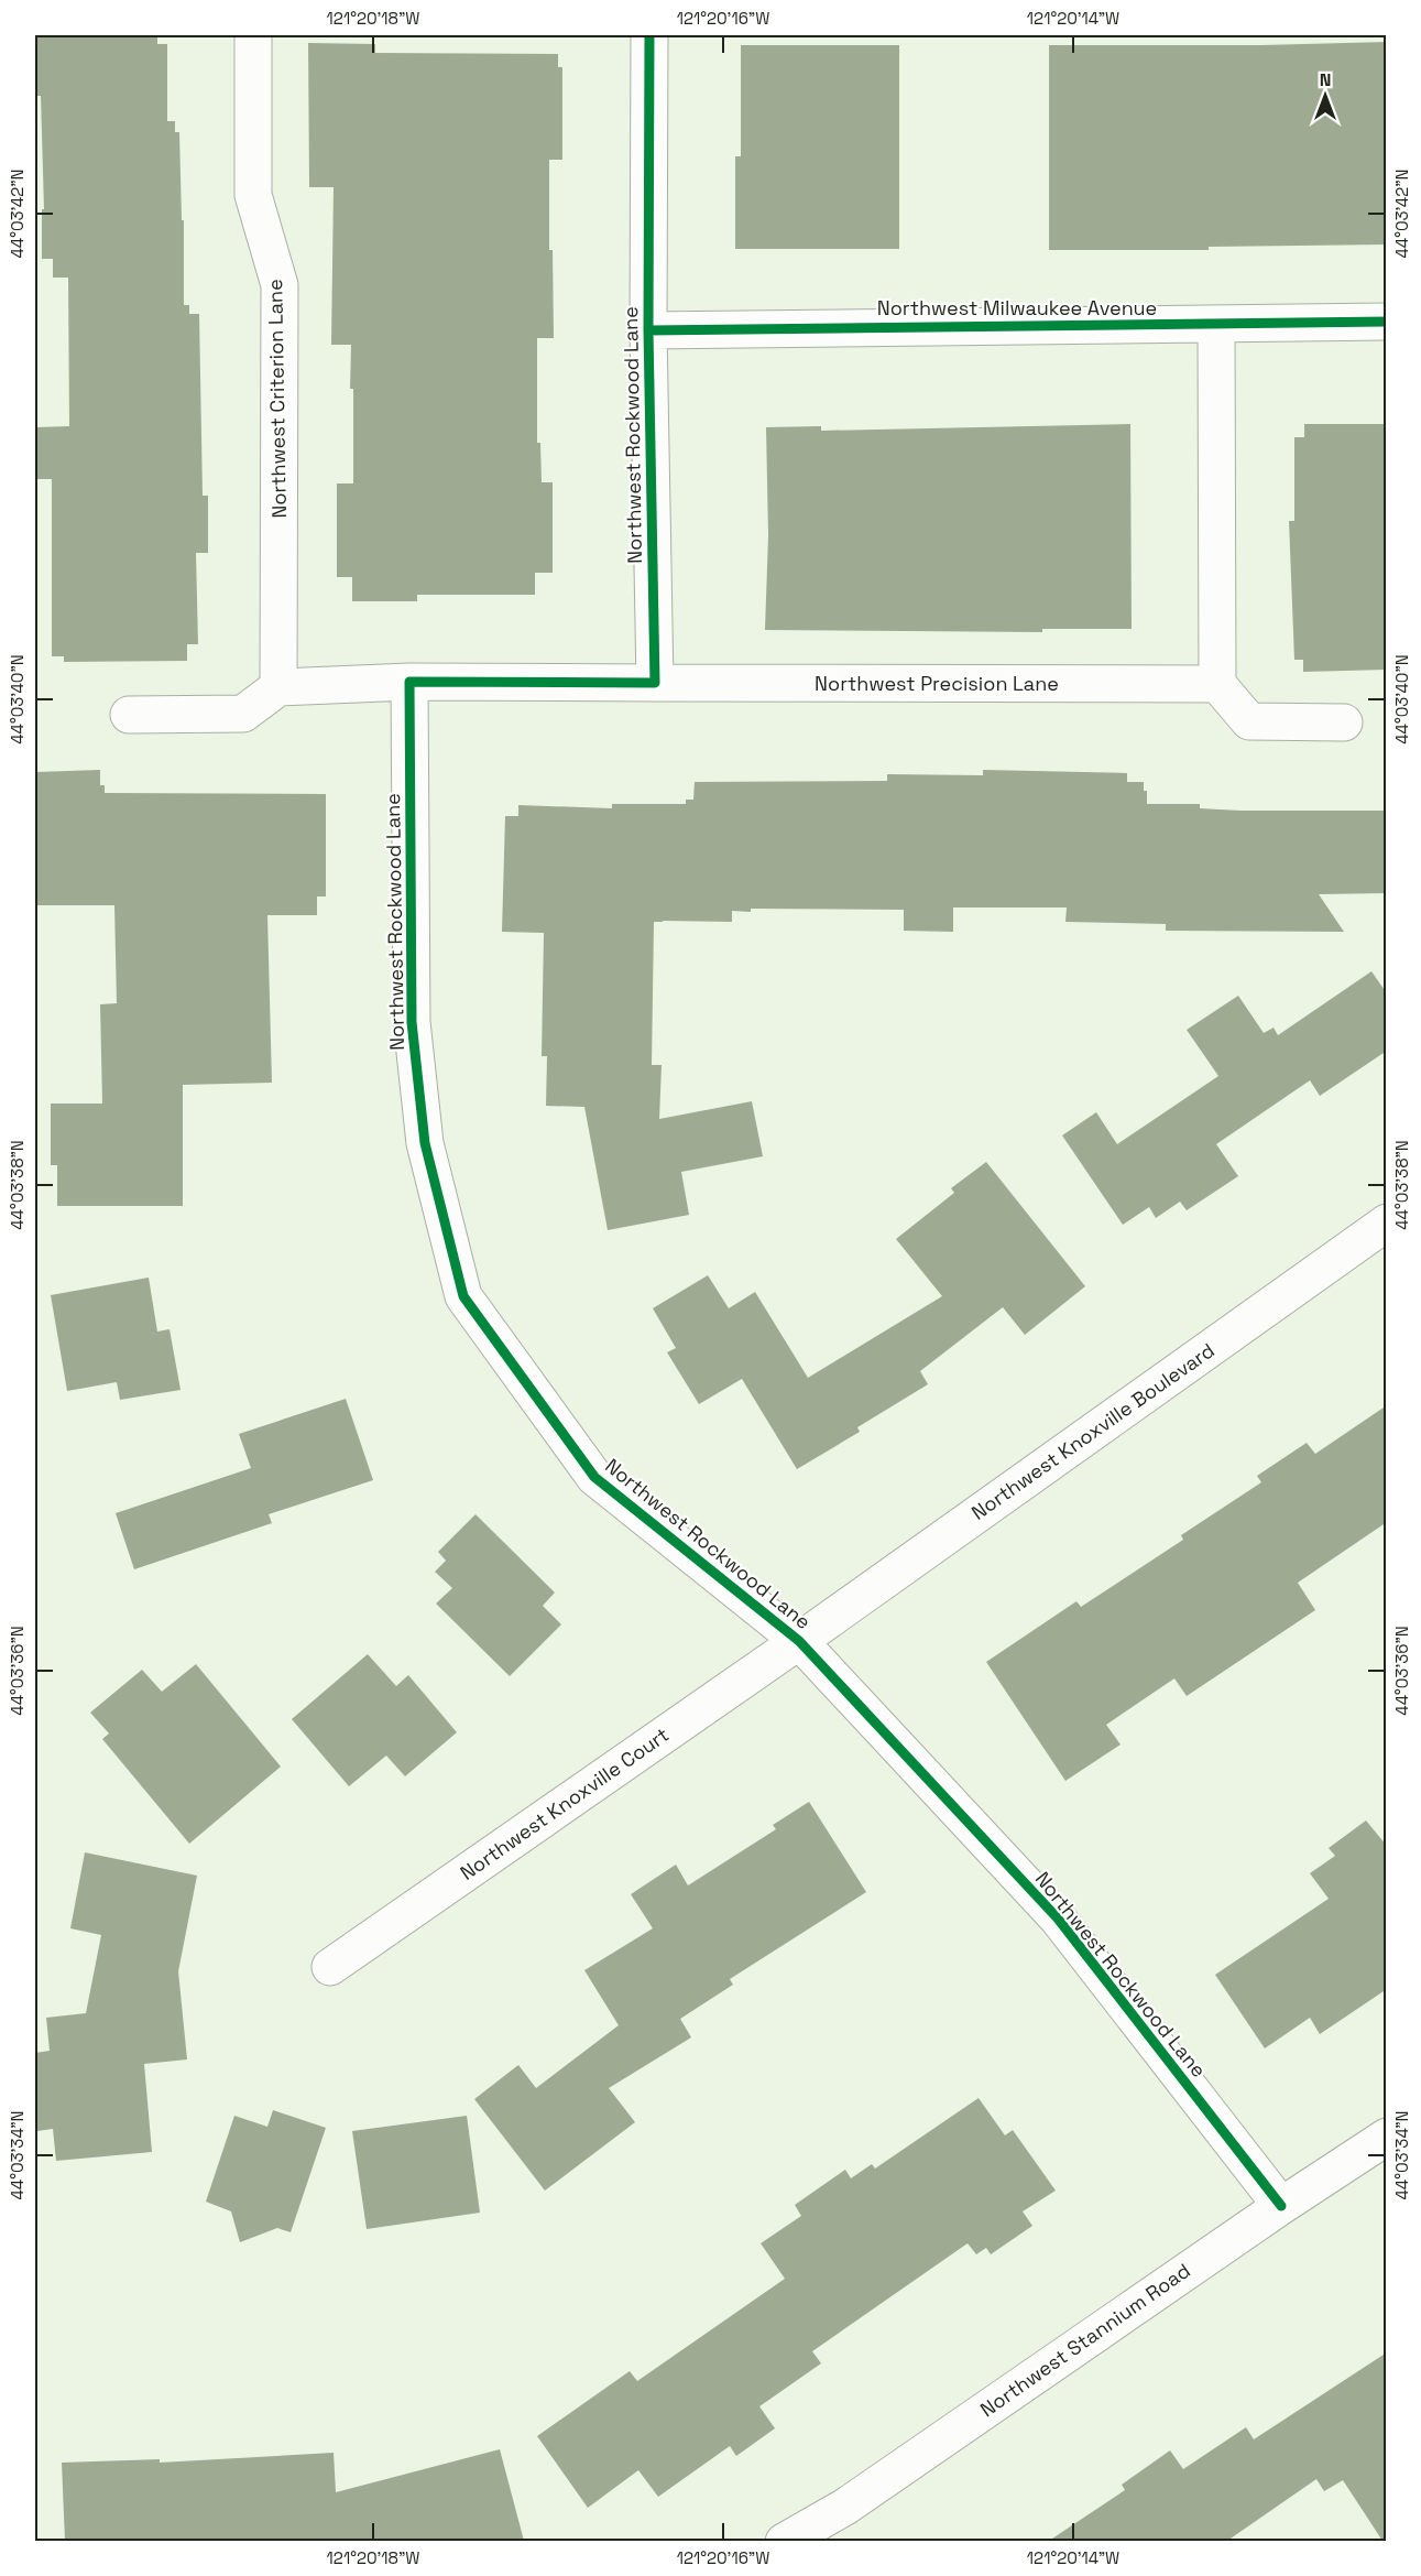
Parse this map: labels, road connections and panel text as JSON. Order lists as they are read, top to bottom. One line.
{"streets":{"street":["Northwest Milwaukee Avenue","Northwest Criterion Lane","Northwest Rockwood Lane","Northwest Precision Lane","Northwest Knoxville Boulevard","Northwest Knoxville Court","Northwest Stannium Road"]},"crossings":[["Northwest Milwaukee Avenue","Northwest Rockwood Lane"],["Northwest Rockwood Lane","Northwest Precision Lane"],["Northwest Rockwood Lane","Northwest Knoxville Boulevard"],["Northwest Rockwood Lane","Northwest Knoxville Court"],["Northwest Rockwood Lane","Northwest Stannium Road"],["Northwest Knoxville Boulevard","Northwest Knoxville Court"]],"north":"top","coordinates":["121°20'18\"W","121°20'16\"W","121°20'14\"W","44°03'42\"N","44°03'40\"N","44°03'38\"N","44°03'36\"N","44°03'34\"N"]}
